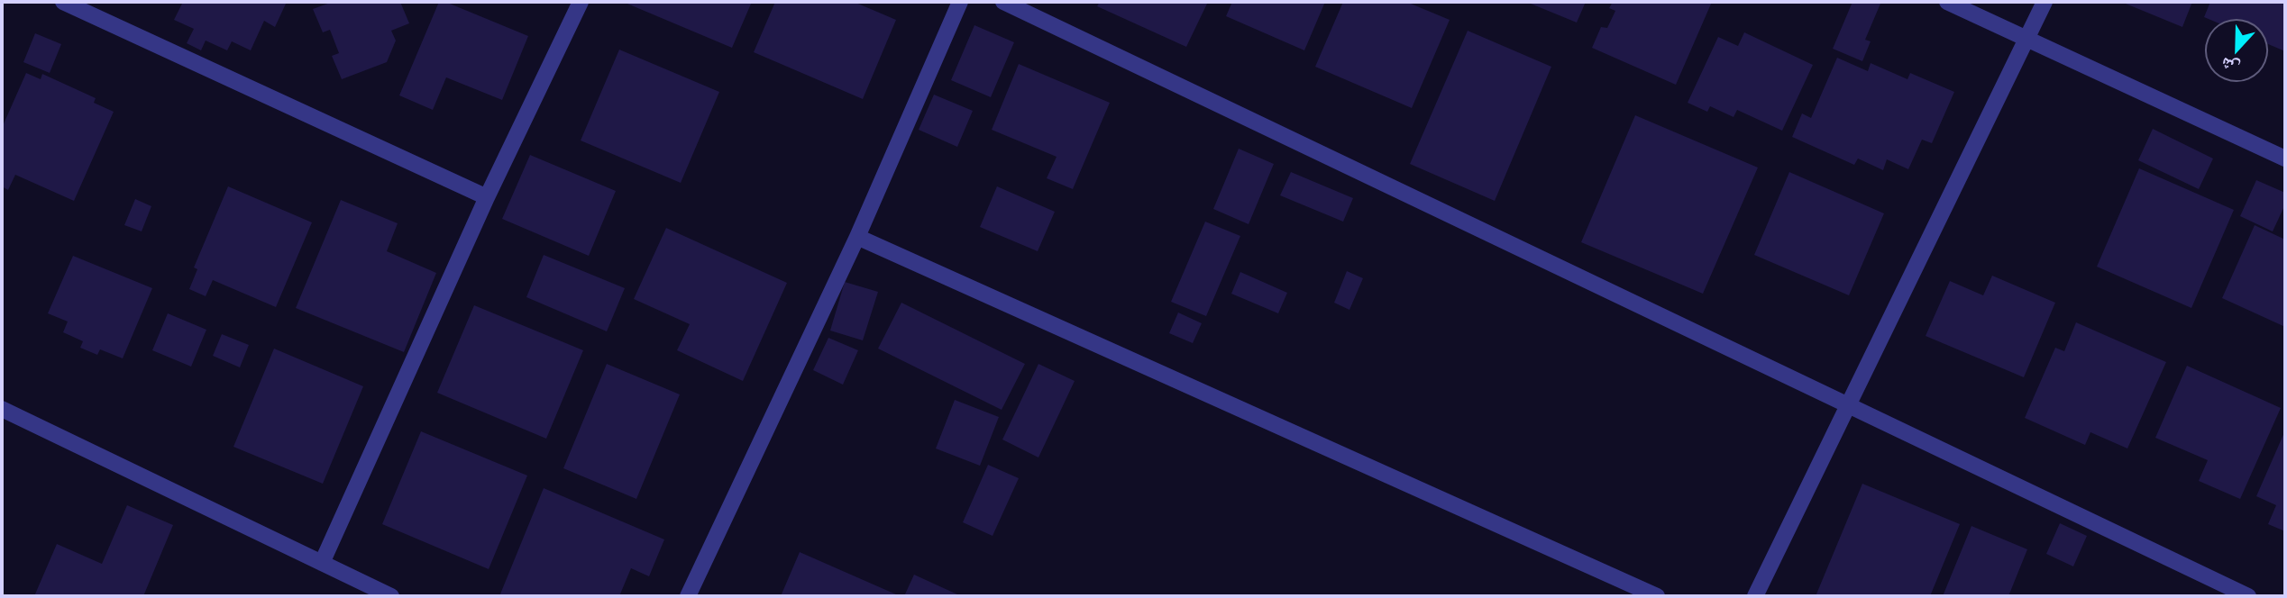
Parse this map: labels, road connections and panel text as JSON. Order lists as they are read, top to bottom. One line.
{"north":"bottom"}
